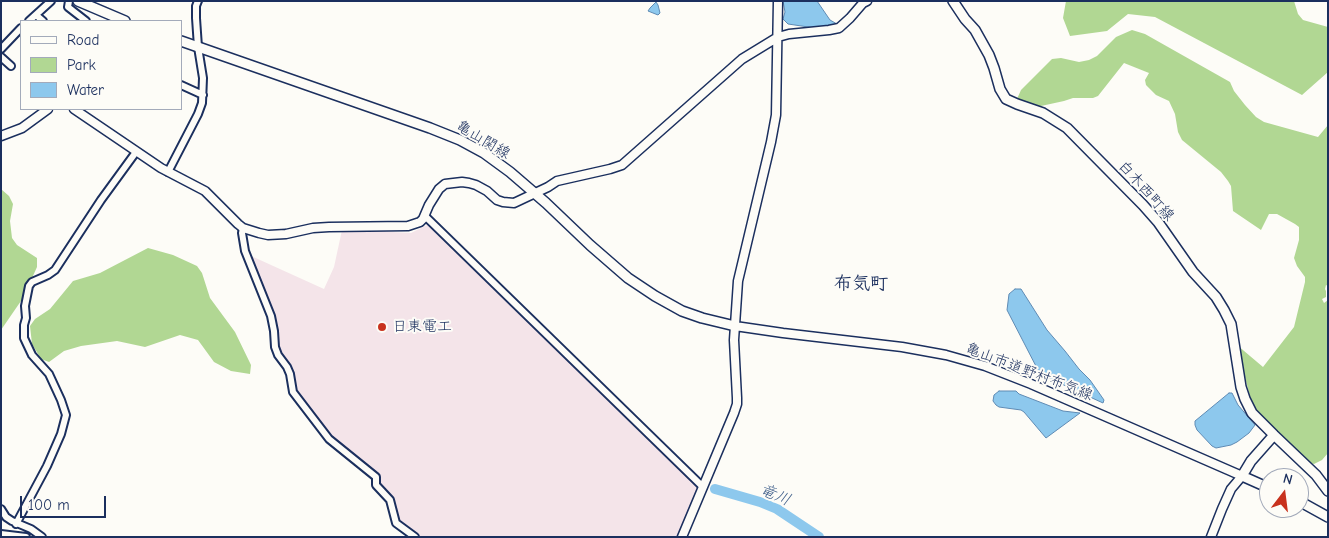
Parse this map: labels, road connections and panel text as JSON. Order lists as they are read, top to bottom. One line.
{"streets":{"main road":["亀山関線","白木西町線"],"street":["亀山市道野村布気線"]},"crossings":[["亀山関線","亀山市道野村布気線"]],"districts":["布気町"],"water":["竜川"],"places":["日東電工"],"legend":["Road","Park","Water"],"scale_bar":"100 m","north":"top"}
